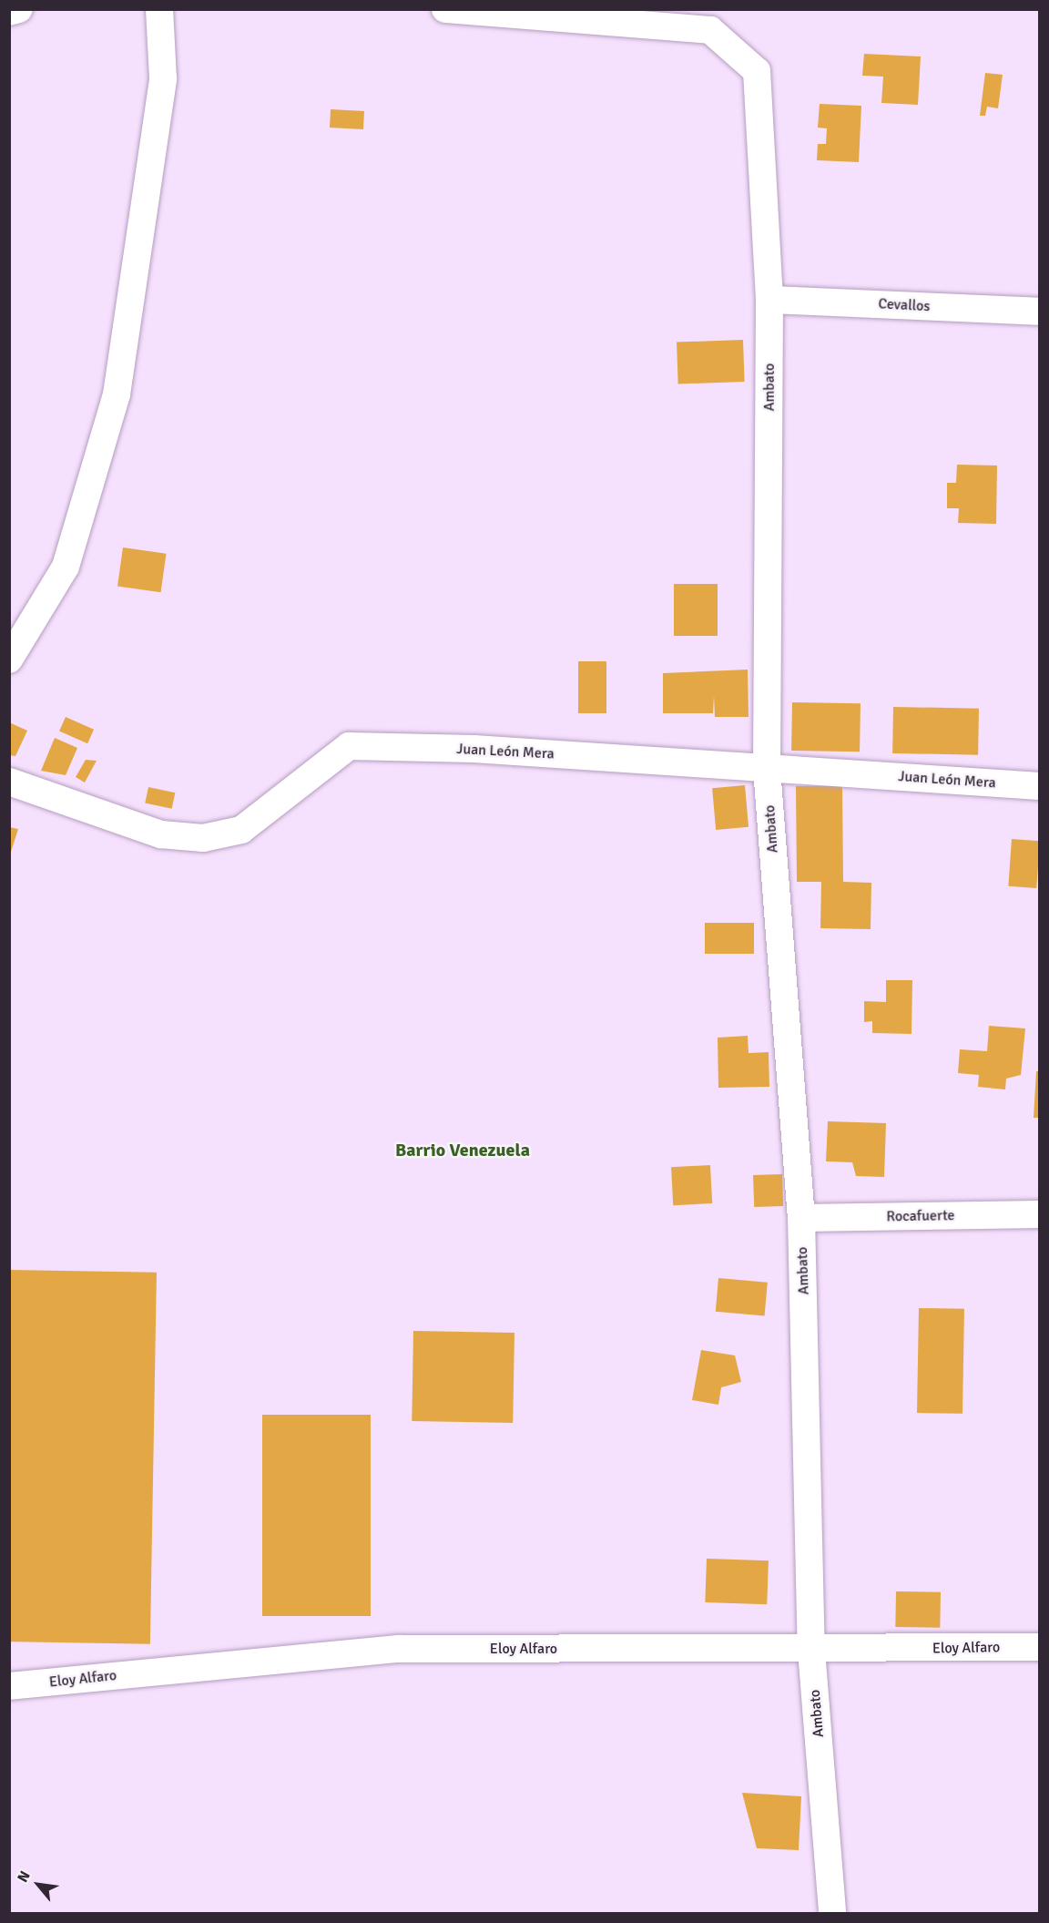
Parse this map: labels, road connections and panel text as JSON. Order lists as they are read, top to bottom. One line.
{"streets":{"street":["Cevallos","Ambato","Juan León Mera","Rocafuerte","Eloy Alfaro"]},"crossings":[["Cevallos","Ambato"],["Ambato","Juan León Mera"],["Ambato","Rocafuerte"],["Ambato","Eloy Alfaro"]],"districts":["Barrio Venezuela"],"north":"top left"}
